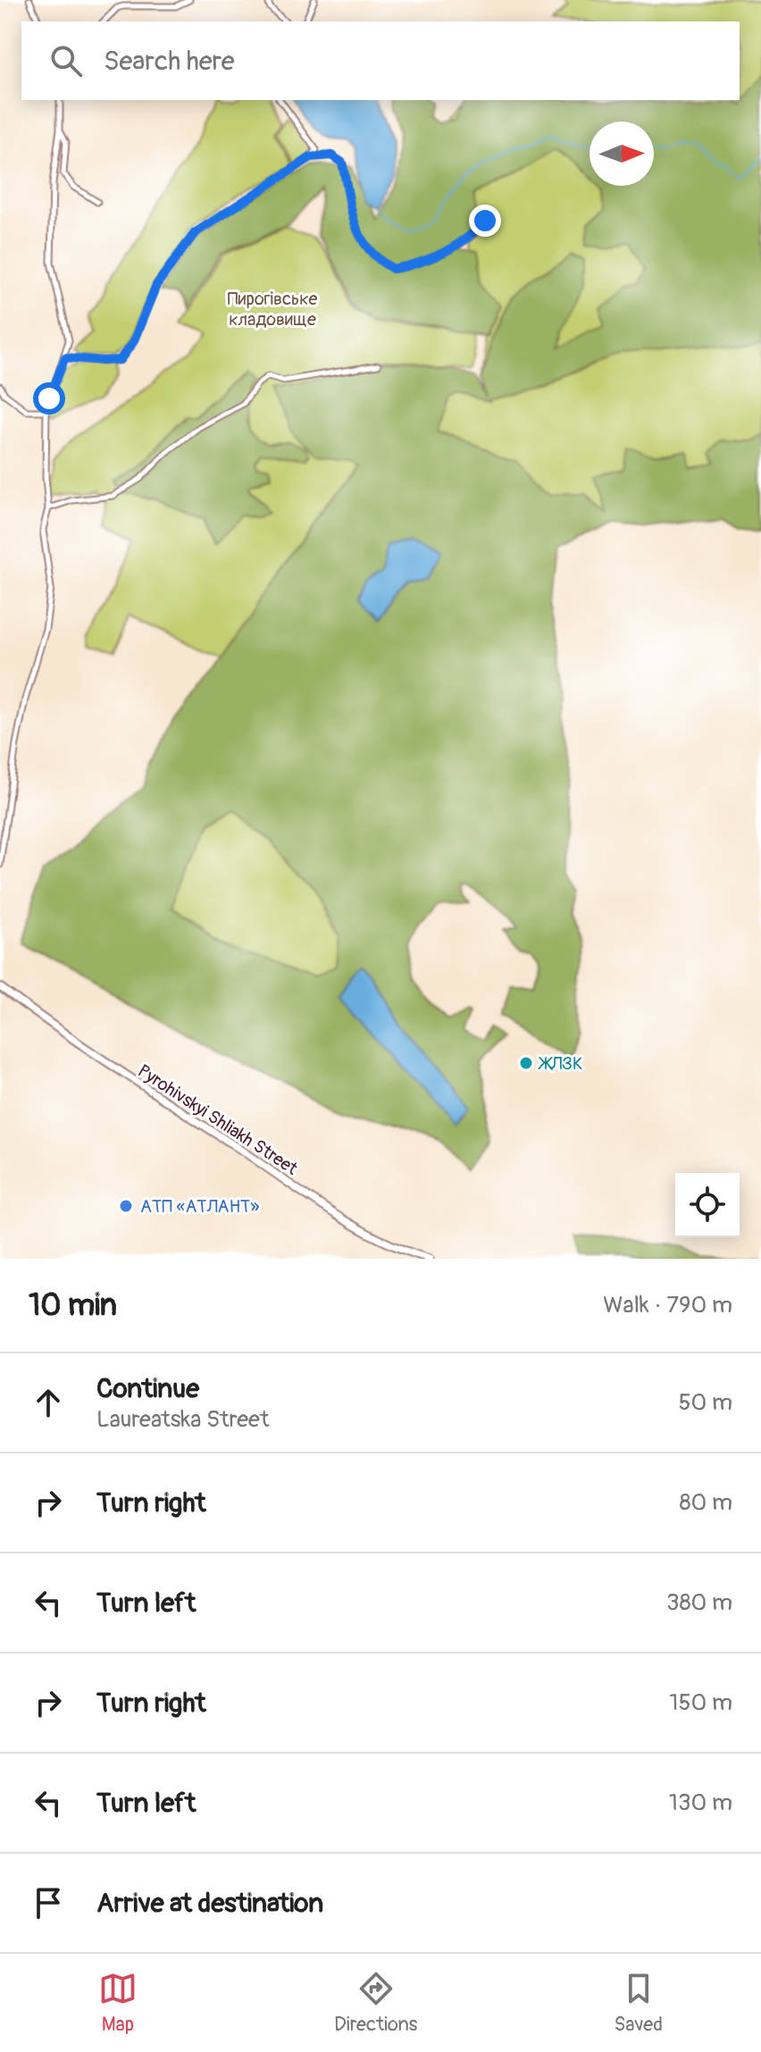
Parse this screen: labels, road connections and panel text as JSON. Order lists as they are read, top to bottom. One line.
{"streets":{"street":["Pyrohivskyi Shliakh Street"]},"parks":["Пирогівське кладовище"],"places":["ЖЛЗК","АТП «АТЛАНТ»"],"north":"right","page":{"search":"Search here","heading":["10 min","Walk · 790 m"],"list":[["Continue","Laureatska Street","50 m"],["Turn right","80 m"],["Turn left","380 m"],["Turn right","150 m"],["Turn left","130 m"],"Arrive at destination"],"nav":["Map","Directions","Saved"]}}
